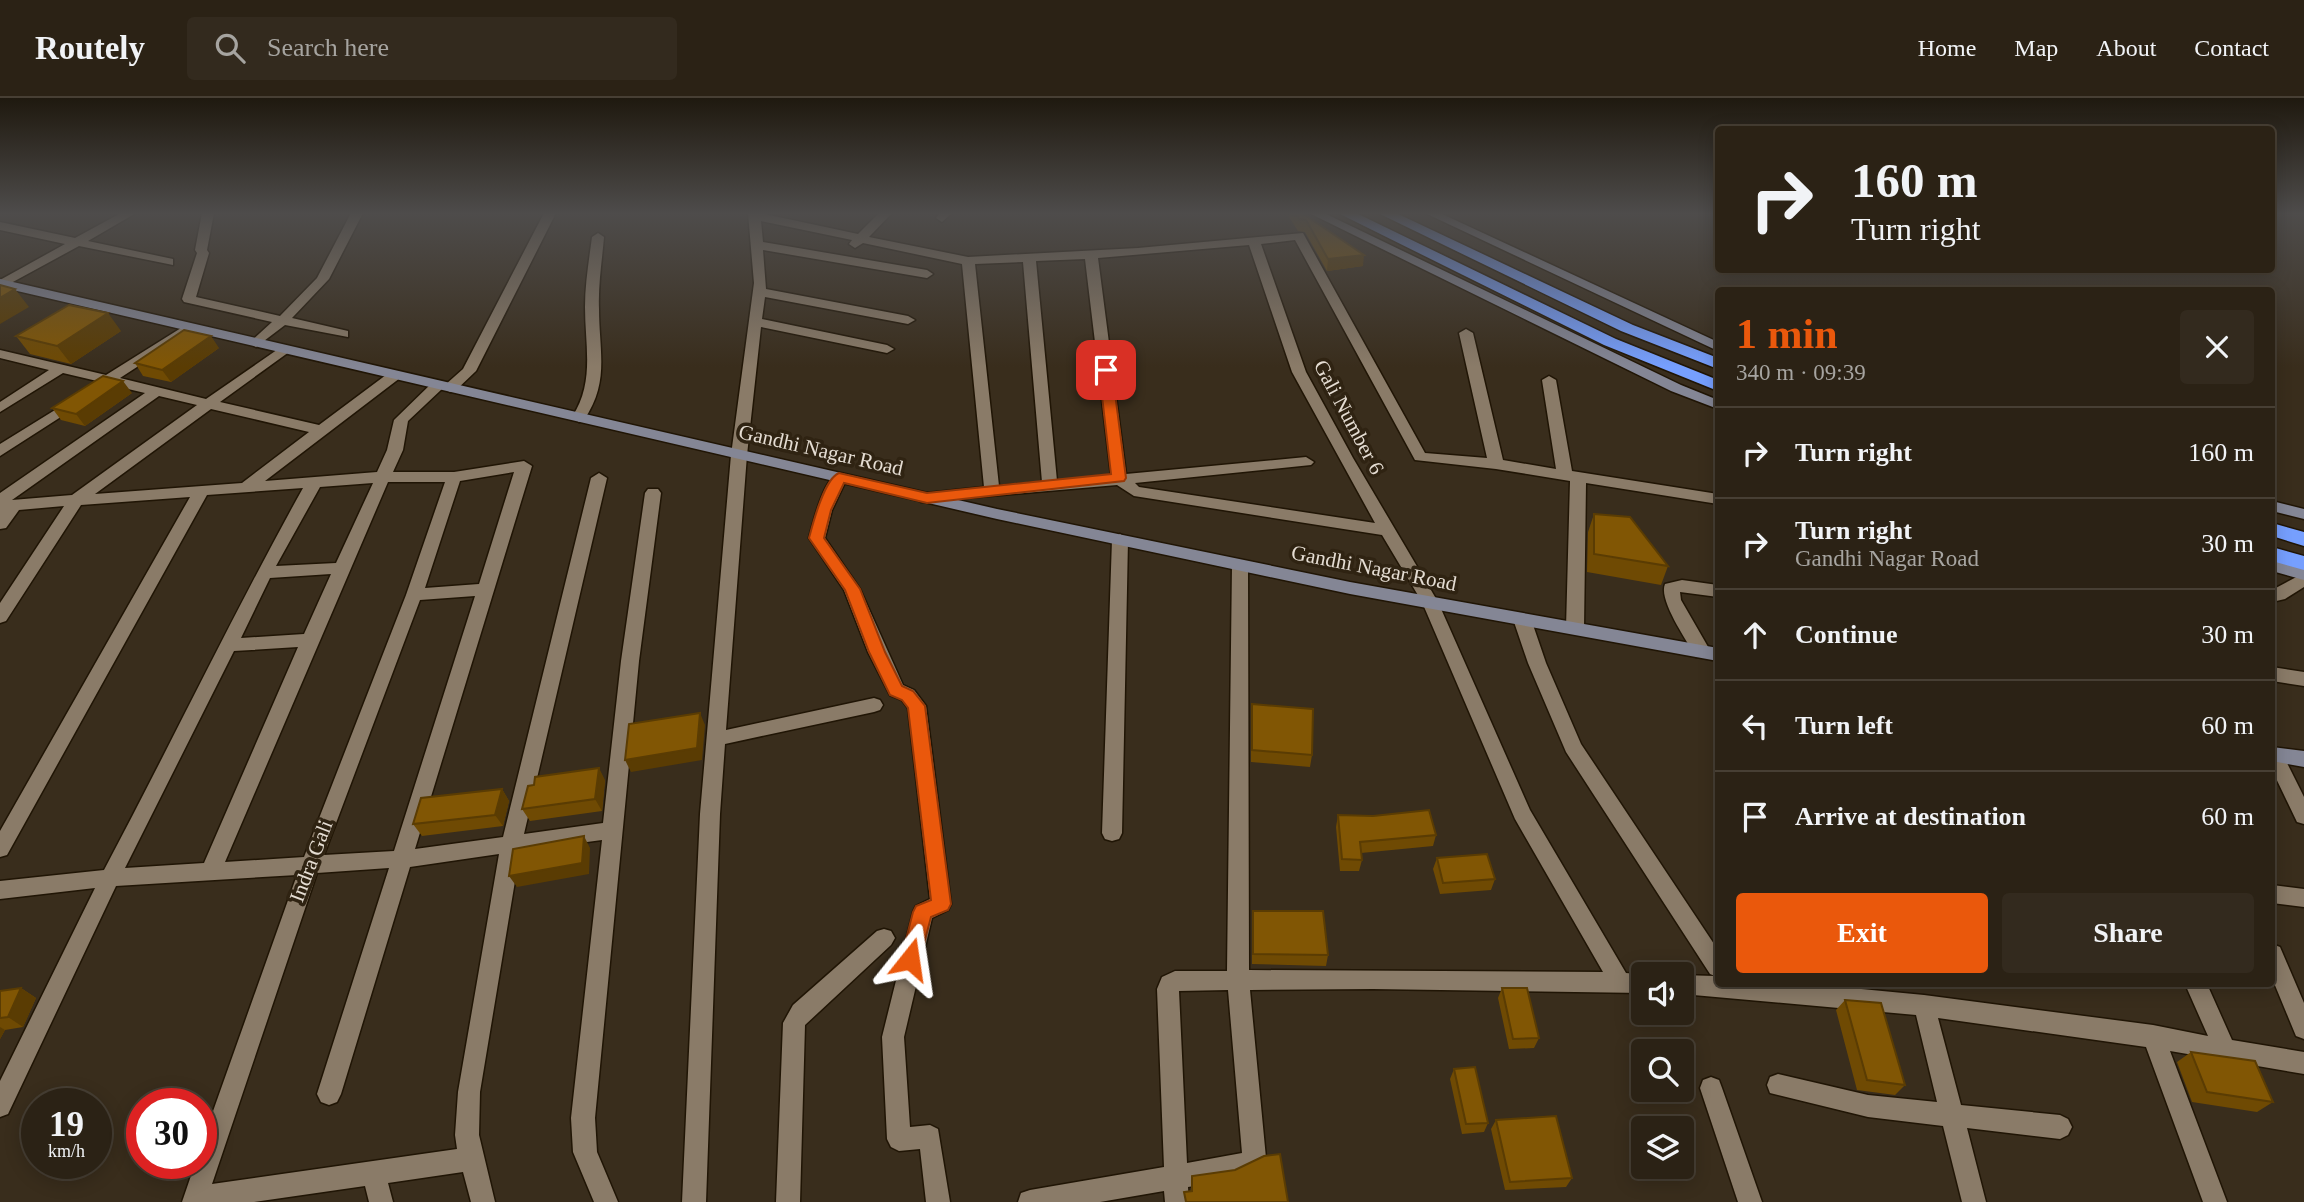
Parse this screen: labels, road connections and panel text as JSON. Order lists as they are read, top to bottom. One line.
{"streets":{"street":["Gali Number 6","Gandhi Nagar Road","Indra Gali"]},"crossings":[["Gali Number 6","Gandhi Nagar Road"]],"page":{"header":"Routely","search":"Search here","nav":["Home","Map","About","Contact"],"turn":["160 m","Turn right"],"heading":["1 min","340 m · 09:39"],"list":[{"name":"Turn right","value":"160 m"},{"name":"Turn right","note":"Gandhi Nagar Road","value":"30 m"},{"name":"Continue","value":"30 m"},{"name":"Turn left","value":"60 m"},{"name":"Arrive at destination","value":"60 m"}],"buttons":["Exit","Share"],"speed":"19 km/h","limit":"30"}}
